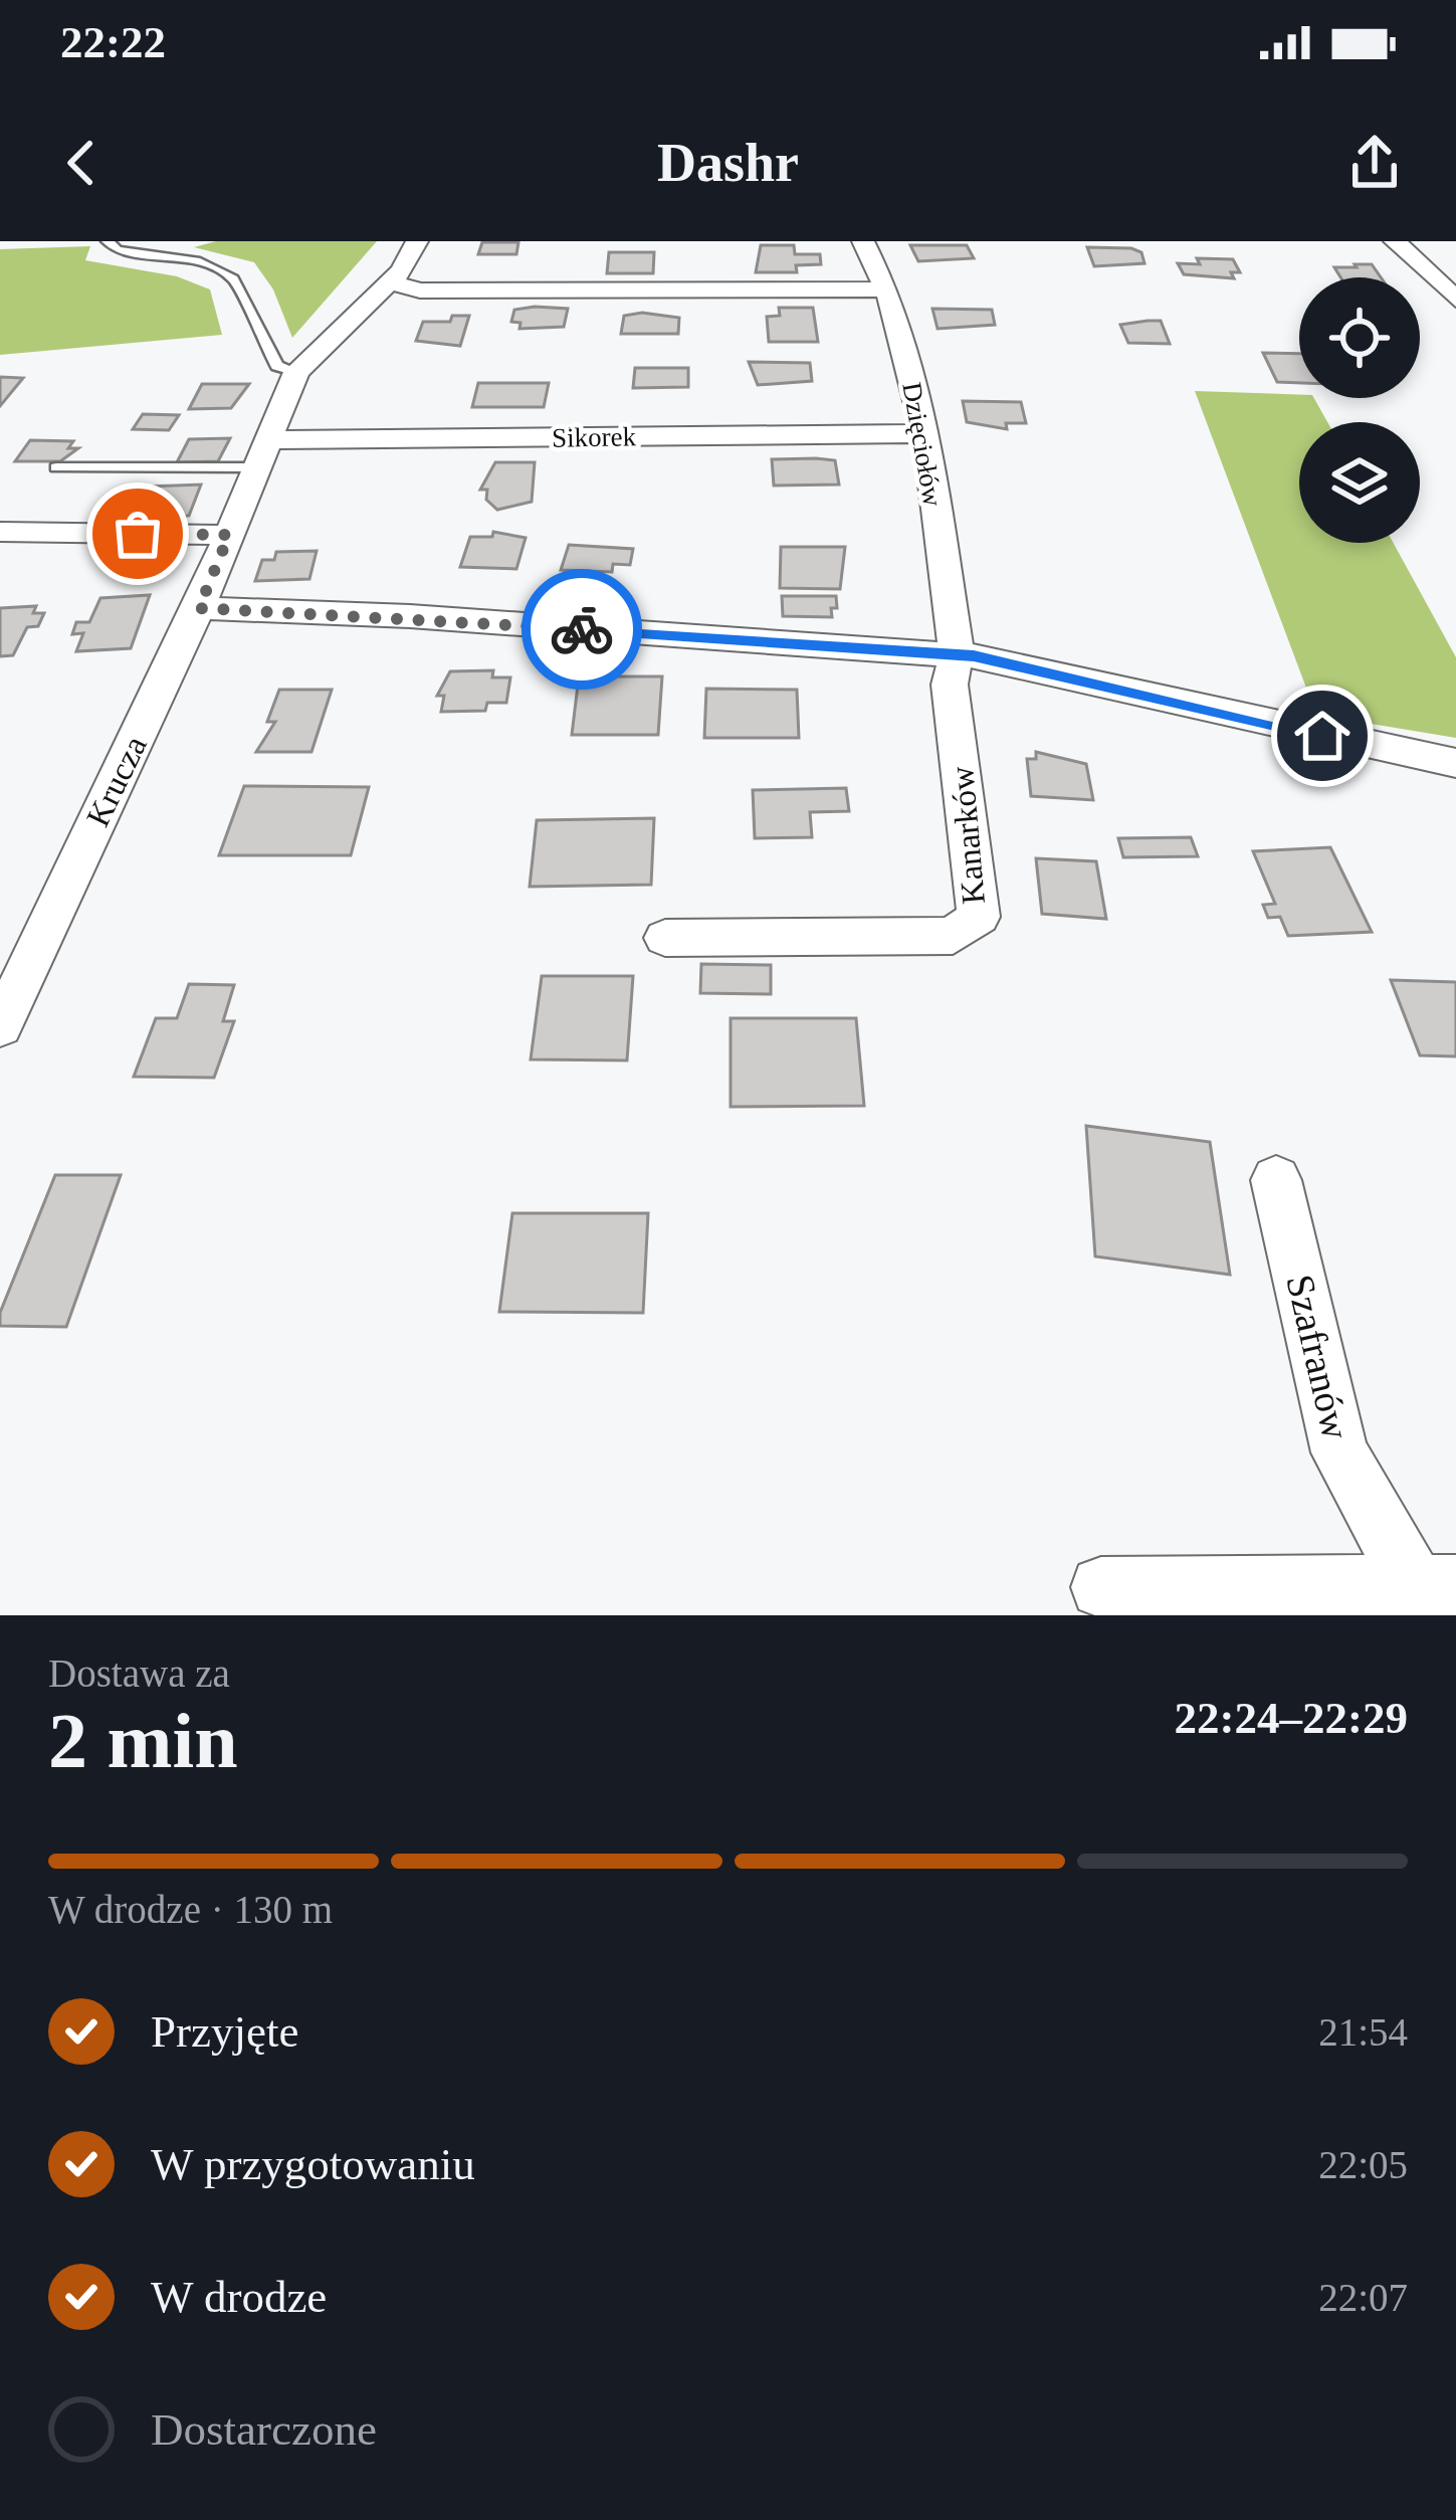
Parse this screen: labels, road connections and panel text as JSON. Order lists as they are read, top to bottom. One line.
{"streets":{"street":["Sikorek","Dzięciołów","Krucza","Kanarków","Szafranów"]},"crossings":[["Sikorek","Dzięciołów"],["Sikorek","Krucza"],["Dzięciołów","Kanarków"]],"page":{"status":"22:22","header":"Dashr","heading":["2 min","Dostawa za","22:24–22:29"],"bar":"W drodze · 130 m","list":[["Przyjęte","21:54"],["W przygotowaniu","22:05"],["W drodze","22:07"],"Dostarczone"]}}
